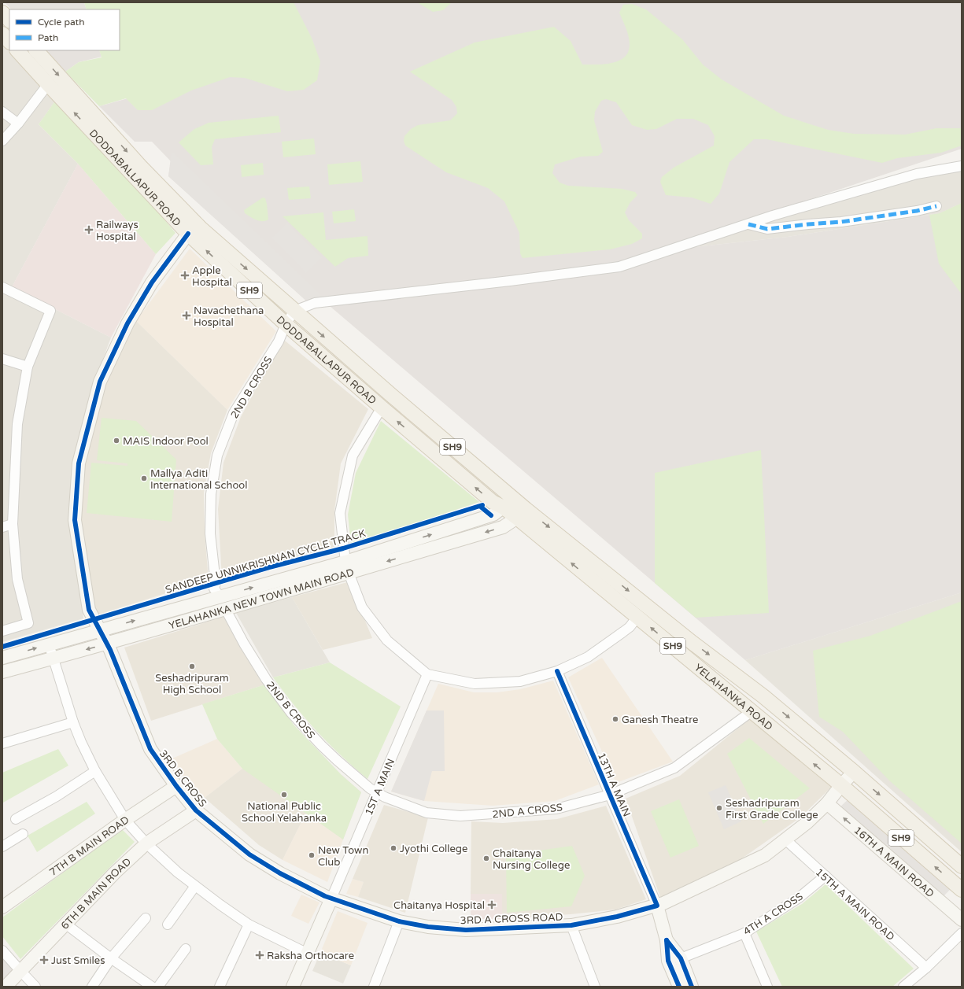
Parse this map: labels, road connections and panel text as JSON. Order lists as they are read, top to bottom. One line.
{"streets":{"main road":["DODDABALLAPUR ROAD","SH9","YELAHANKA ROAD"],"street":["2ND B CROSS","YELAHANKA NEW TOWN MAIN ROAD","3RD B CROSS","13TH A MAIN","1ST A MAIN","2ND A CROSS","7TH B MAIN ROAD","16TH A MAIN ROAD","6TH B MAIN ROAD","15TH A MAIN ROAD","4TH A CROSS","3RD A CROSS ROAD"],"cycle path":["SANDEEP UNNIKRISHNAN CYCLE TRACK"]},"crossings":[["DODDABALLAPUR ROAD","2ND B CROSS"],["DODDABALLAPUR ROAD","YELAHANKA NEW TOWN MAIN ROAD"],["DODDABALLAPUR ROAD","YELAHANKA ROAD"],["2ND B CROSS","YELAHANKA NEW TOWN MAIN ROAD"],["2ND B CROSS","1ST A MAIN"],["2ND B CROSS","2ND A CROSS"],["YELAHANKA NEW TOWN MAIN ROAD","YELAHANKA ROAD"],["YELAHANKA NEW TOWN MAIN ROAD","3RD B CROSS"],["YELAHANKA ROAD","2ND A CROSS"],["YELAHANKA ROAD","3RD A CROSS ROAD"],["3RD B CROSS","1ST A MAIN"],["3RD B CROSS","7TH B MAIN ROAD"],["3RD B CROSS","6TH B MAIN ROAD"],["3RD B CROSS","3RD A CROSS ROAD"],["13TH A MAIN","2ND A CROSS"],["13TH A MAIN","3RD A CROSS ROAD"],["1ST A MAIN","2ND A CROSS"],["1ST A MAIN","3RD A CROSS ROAD"],["16TH A MAIN ROAD","3RD A CROSS ROAD"],["15TH A MAIN ROAD","4TH A CROSS"],["15TH A MAIN ROAD","3RD A CROSS ROAD"]],"one_way":["16TH A MAIN ROAD"],"places":{"health":["Railways Hospital","Apple Hospital","Navachethana Hospital","Chaitanya Hospital","Raksha Orthocare","Just Smiles"],"other":["MAIS Indoor Pool","Mallya Aditi International School","Seshadripuram High School","Ganesh Theatre","National Public School Yelahanka","Seshadripuram First Grade College","Jyothi College","New Town Club","Chaitanya Nursing College"]},"legend":["Cycle path","Path"]}
